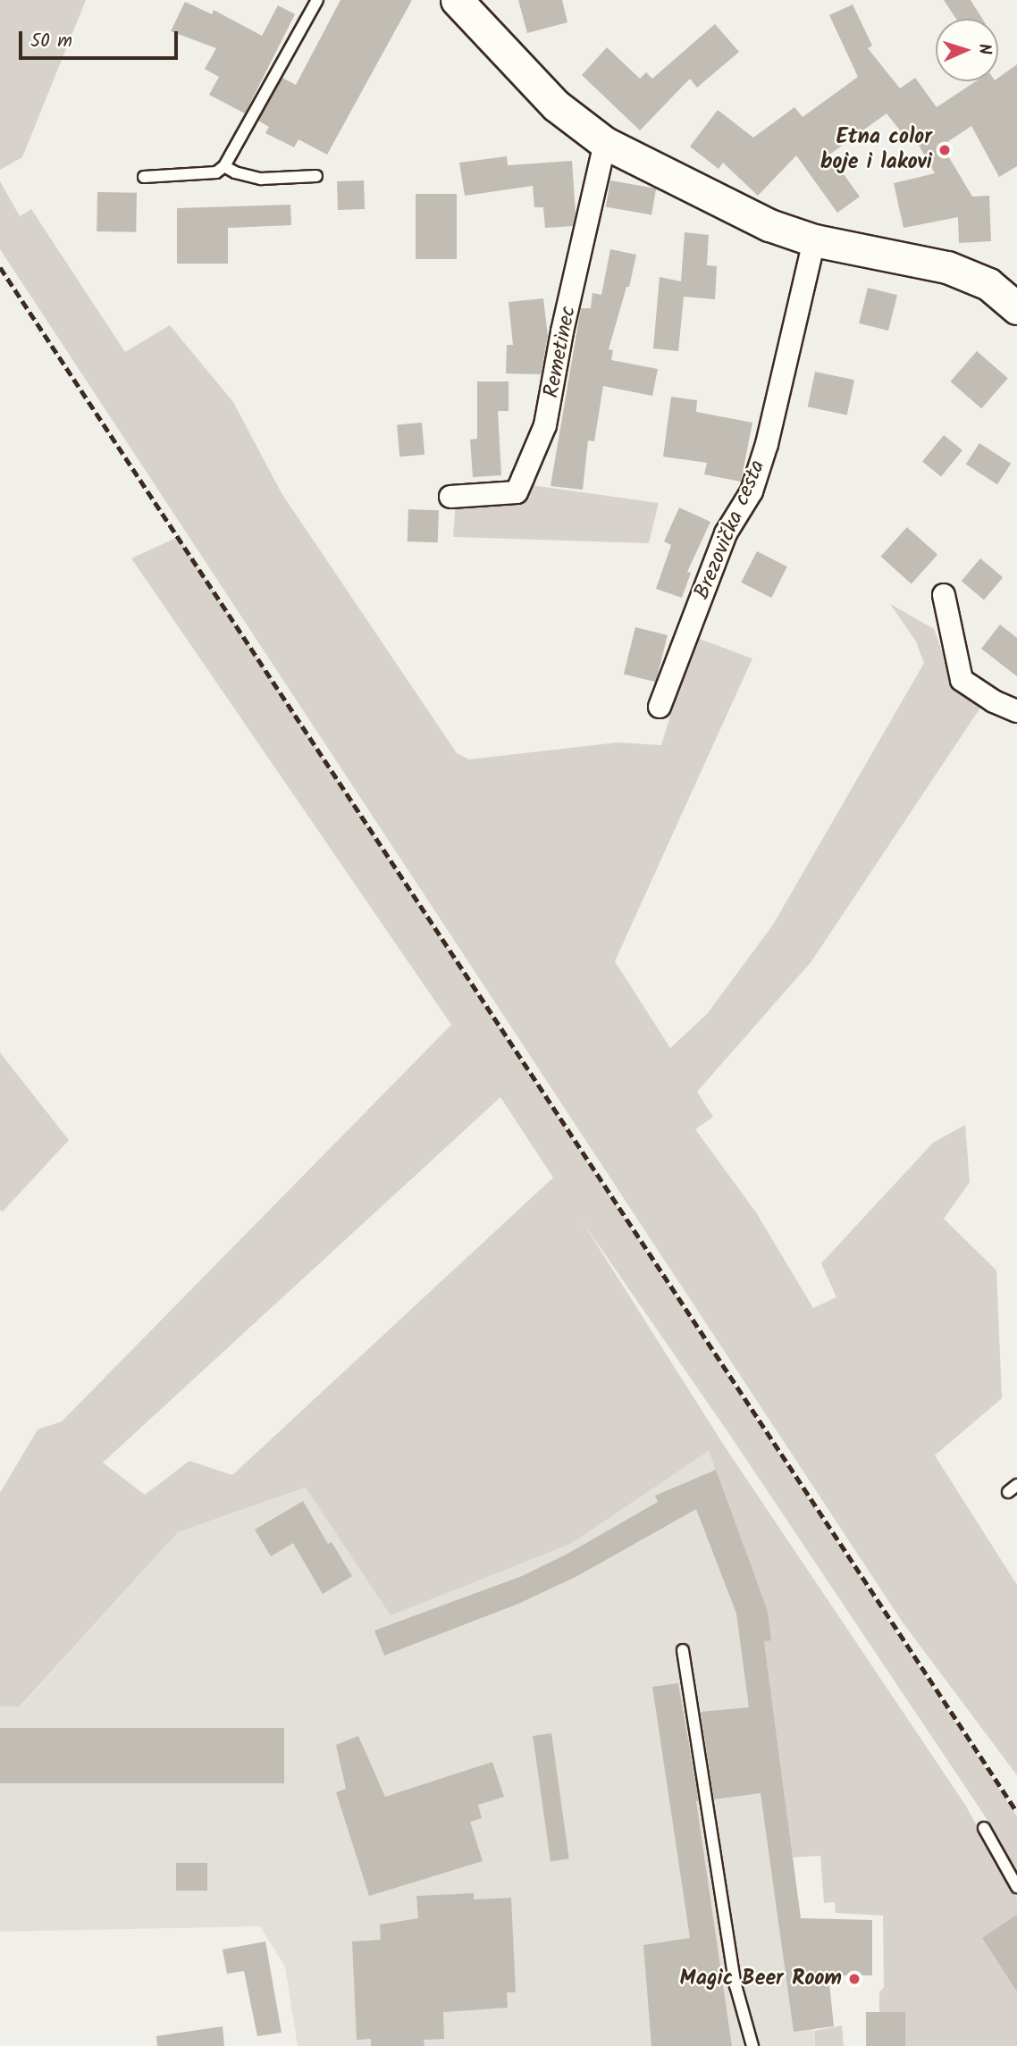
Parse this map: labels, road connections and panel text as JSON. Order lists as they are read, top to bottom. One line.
{"streets":{"street":["Remetinec","Brezovička cesta"]},"places":["Etna color boje i lakovi","Magic Beer Room"],"scale_bar":"50 m","north":"right"}
